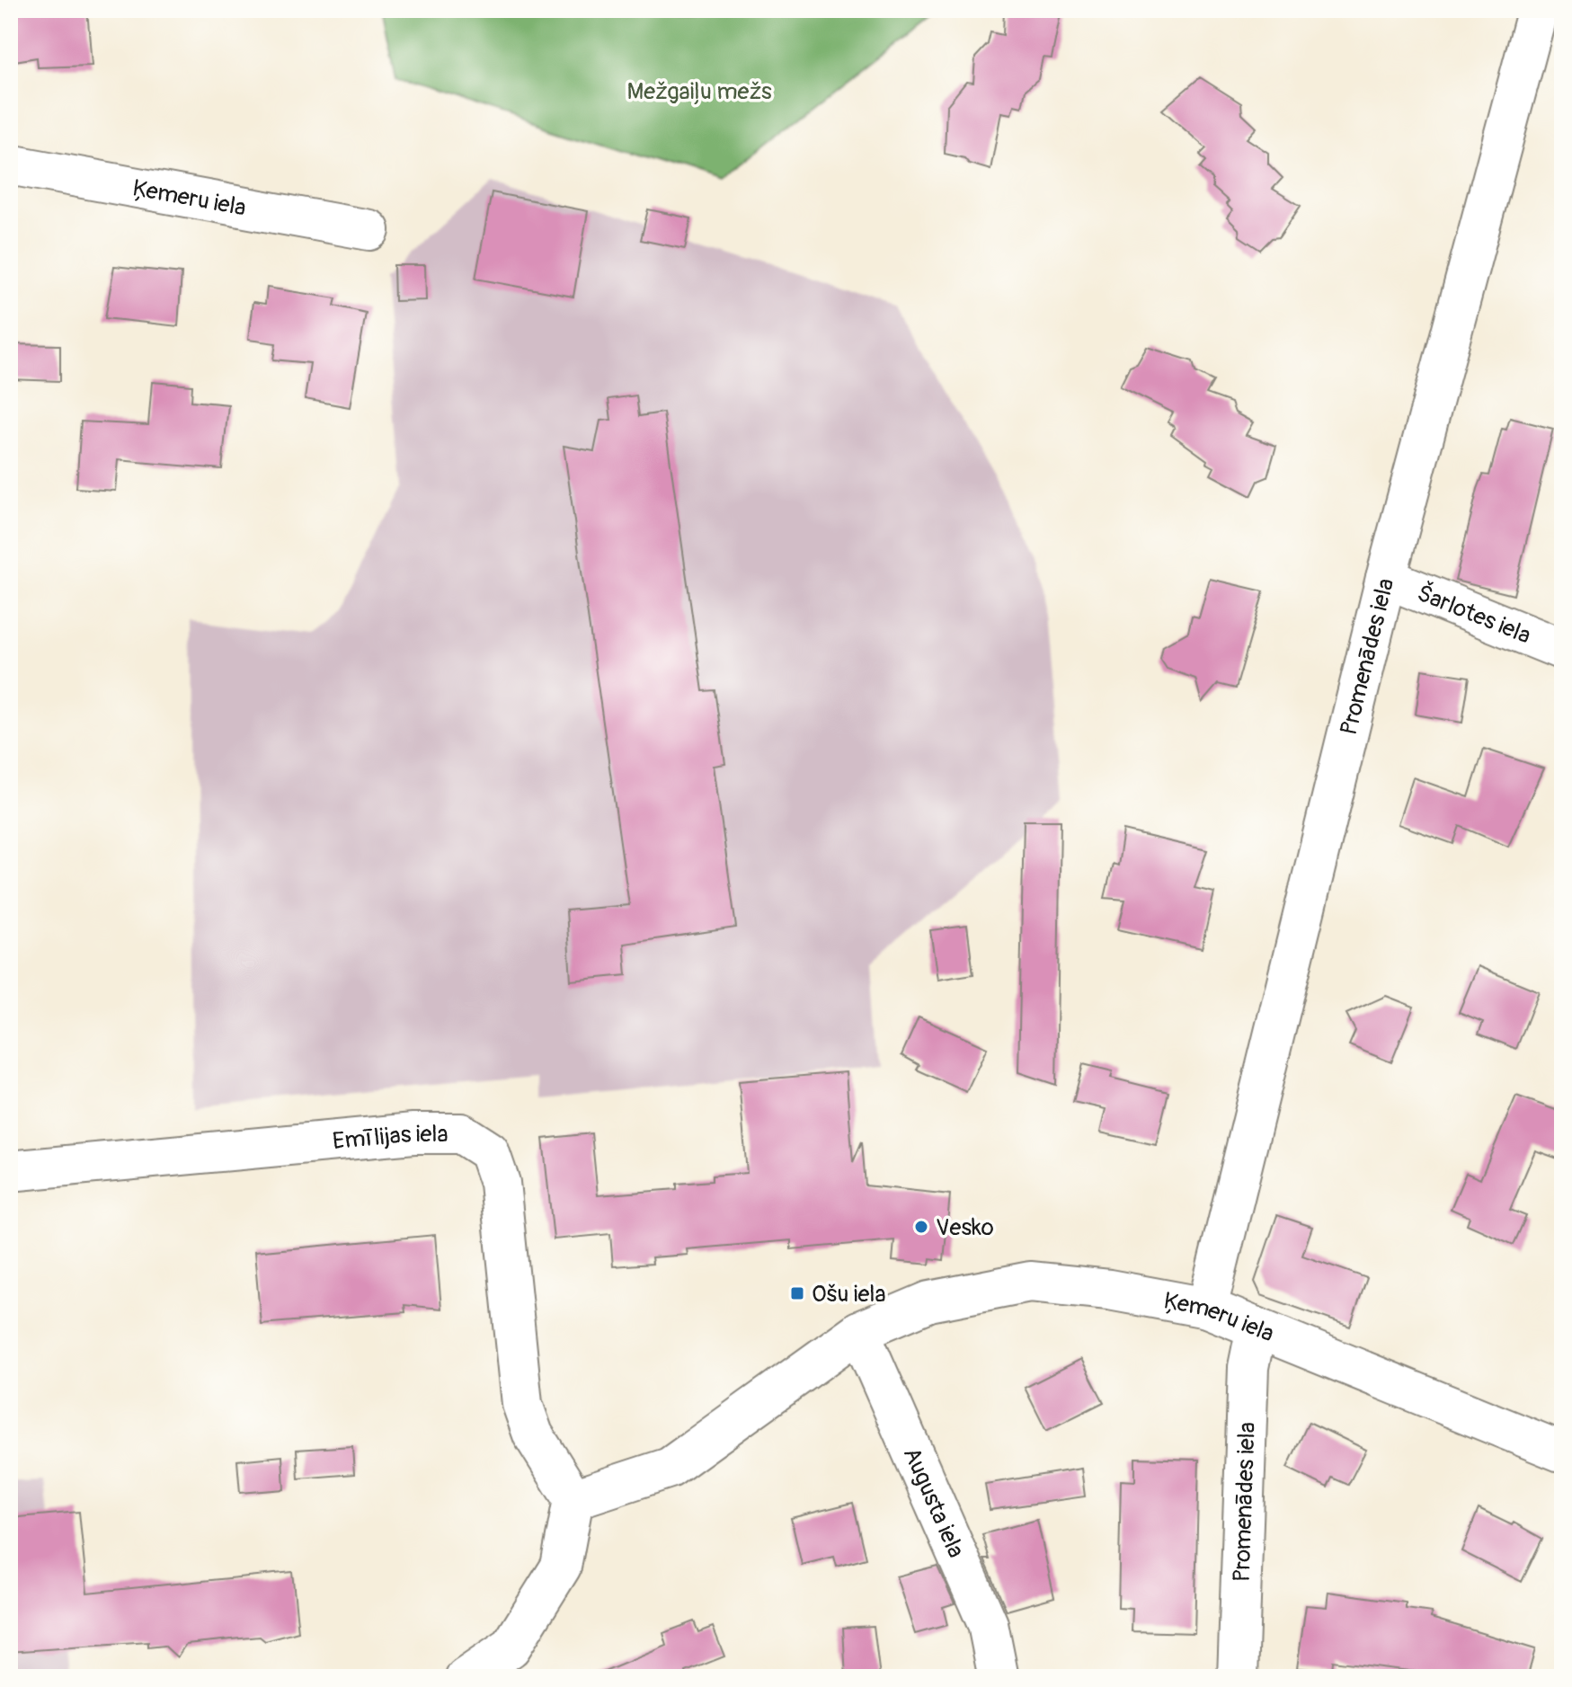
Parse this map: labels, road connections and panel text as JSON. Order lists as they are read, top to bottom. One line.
{"streets":{"street":["Ķemeru iela","Šarlotes iela","Promenādes iela","Emīlijas iela","Augusta iela"]},"crossings":[["Ķemeru iela","Promenādes iela"],["Ķemeru iela","Augusta iela"],["Šarlotes iela","Promenādes iela"]],"parks":["Mežgaiļu mežs"],"places":{"other":["Vesko"],"transit":["Ošu iela"]}}
